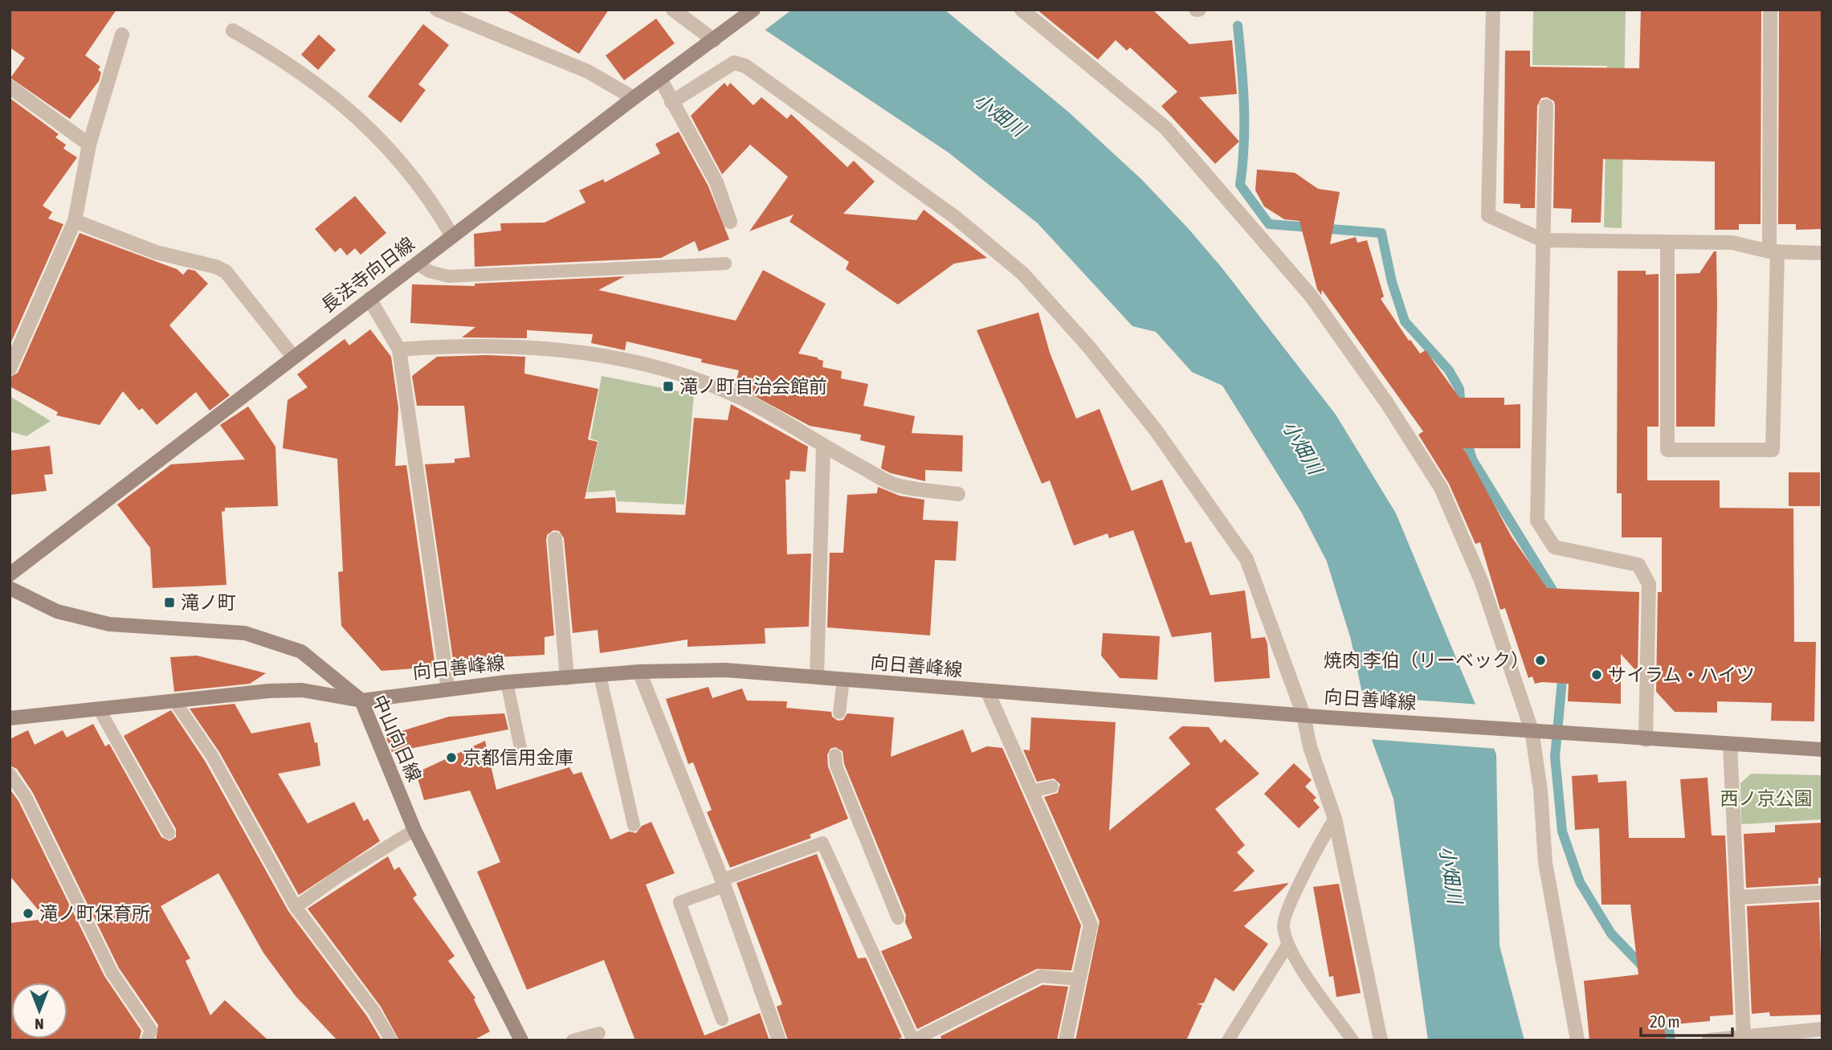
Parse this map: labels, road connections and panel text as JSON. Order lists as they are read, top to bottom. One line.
{"streets":{"main road":["長法寺向日線","向日善峰線","中山向日線"]},"crossings":[["向日善峰線","中山向日線"]],"water":["小畑川"],"parks":["西ノ京公園"],"places":{"transit":["滝ノ町自治会館前","滝ノ町"],"other":["焼肉 李伯（リーベック）","サイラム・ハイツ","京都信用金庫","滝ノ町保育所"]},"scale_bar":"20 m","north":"bottom"}
